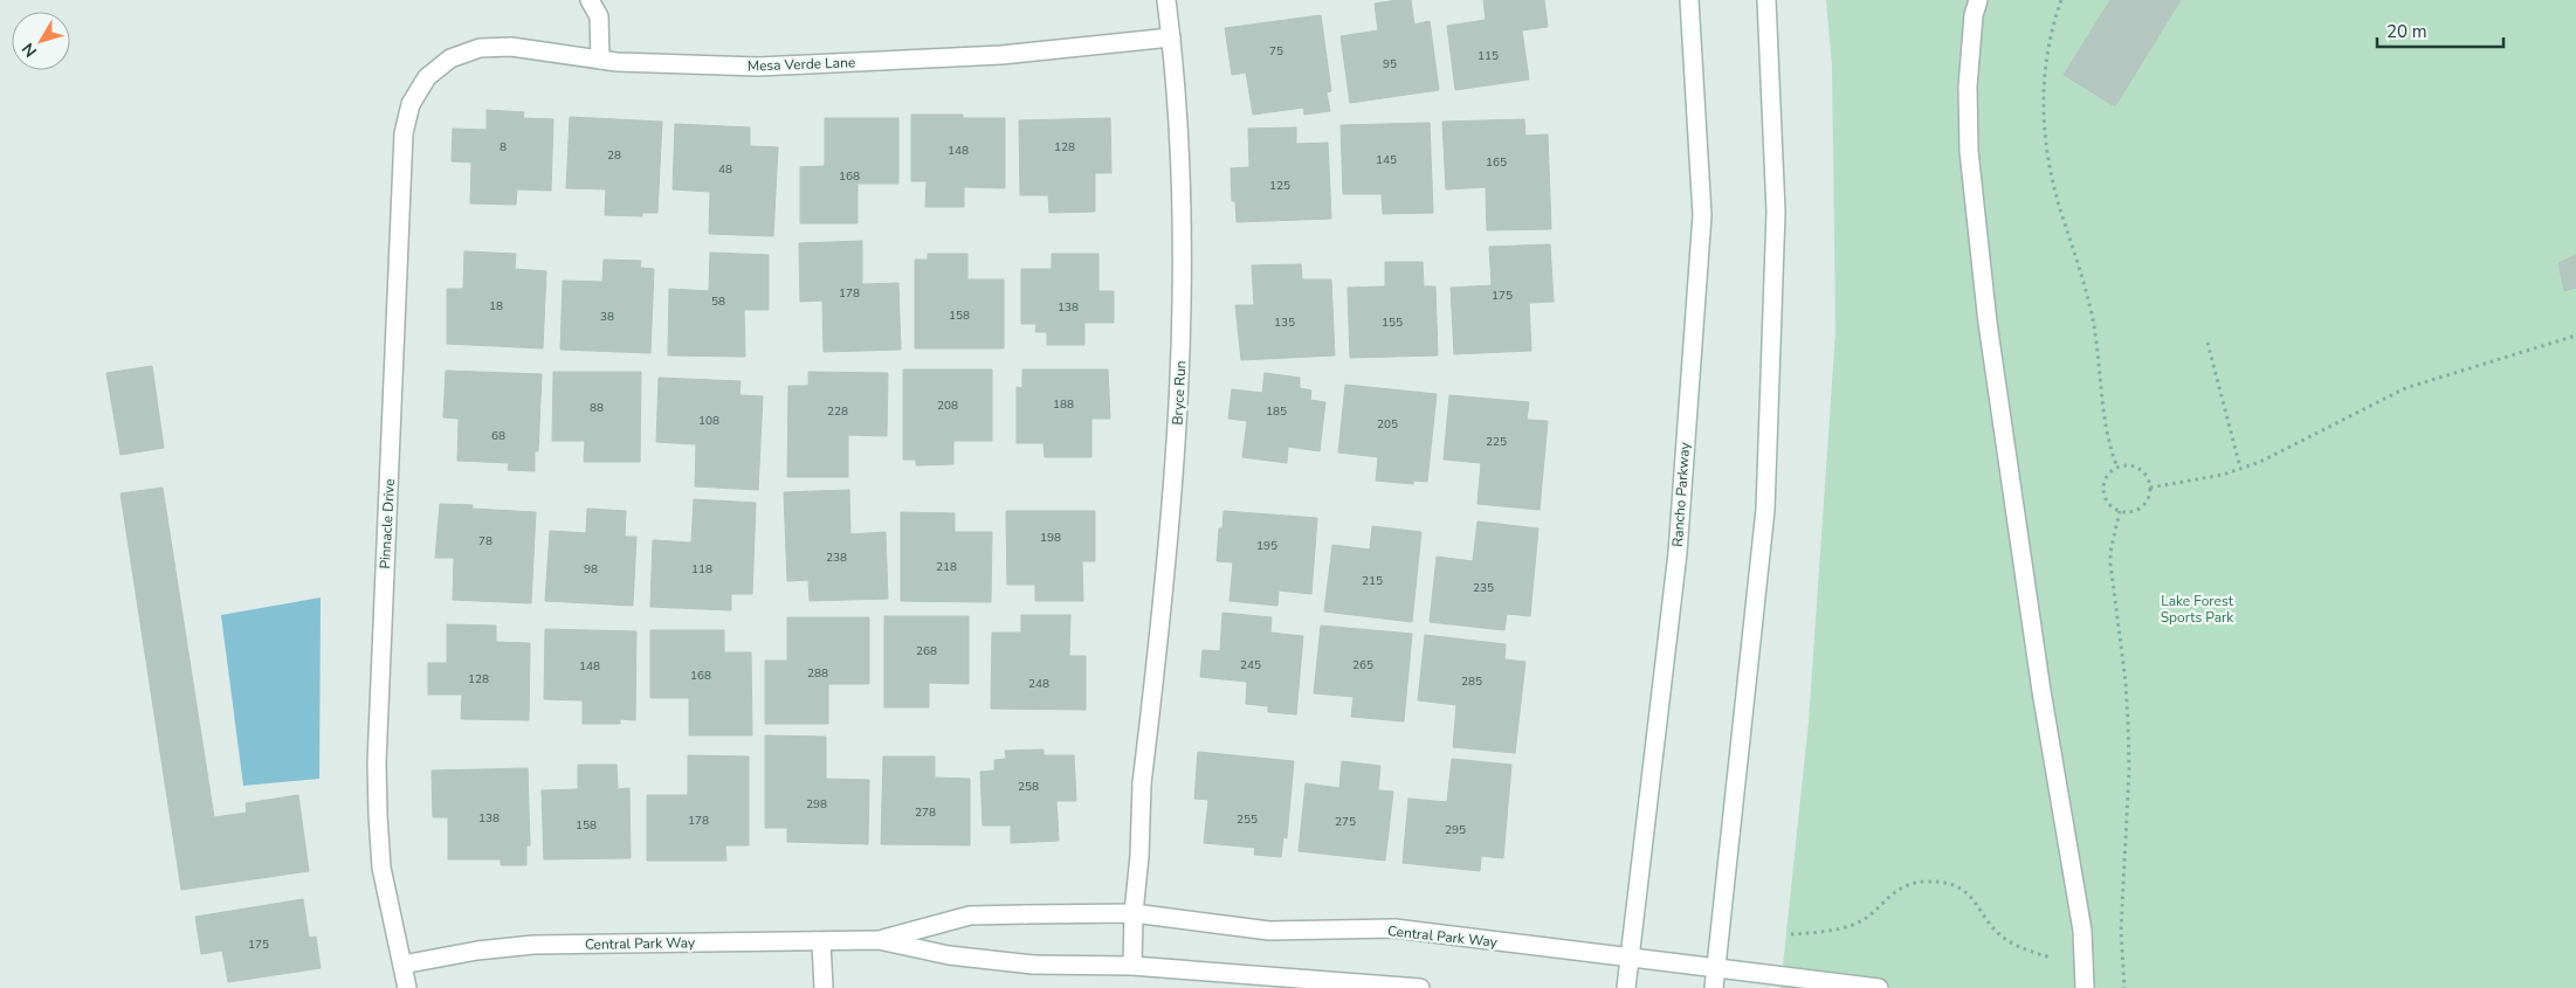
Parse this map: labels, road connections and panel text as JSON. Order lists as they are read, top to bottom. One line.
{"streets":{"street":["Mesa Verde Lane","Bryce Run","Rancho Parkway","Pinnacle Drive","Central Park Way"]},"crossings":[["Mesa Verde Lane","Bryce Run"],["Mesa Verde Lane","Pinnacle Drive"],["Bryce Run","Central Park Way"],["Rancho Parkway","Central Park Way"],["Pinnacle Drive","Central Park Way"]],"parks":["Lake Forest Sports Park"],"house_numbers":["75","115","95","8","128","148","28","145","165","48","168","125","178","175","58","18","138","158","38","135","155","188","208","88","228","185","108","205","68","225","198","78","195","238","218","98","118","215","235","268","245","265","148","288","168","128","285","248","258","298","278","138","255","178","275","158","295","175"],"scale_bar":"20 m","north":"bottom left"}
